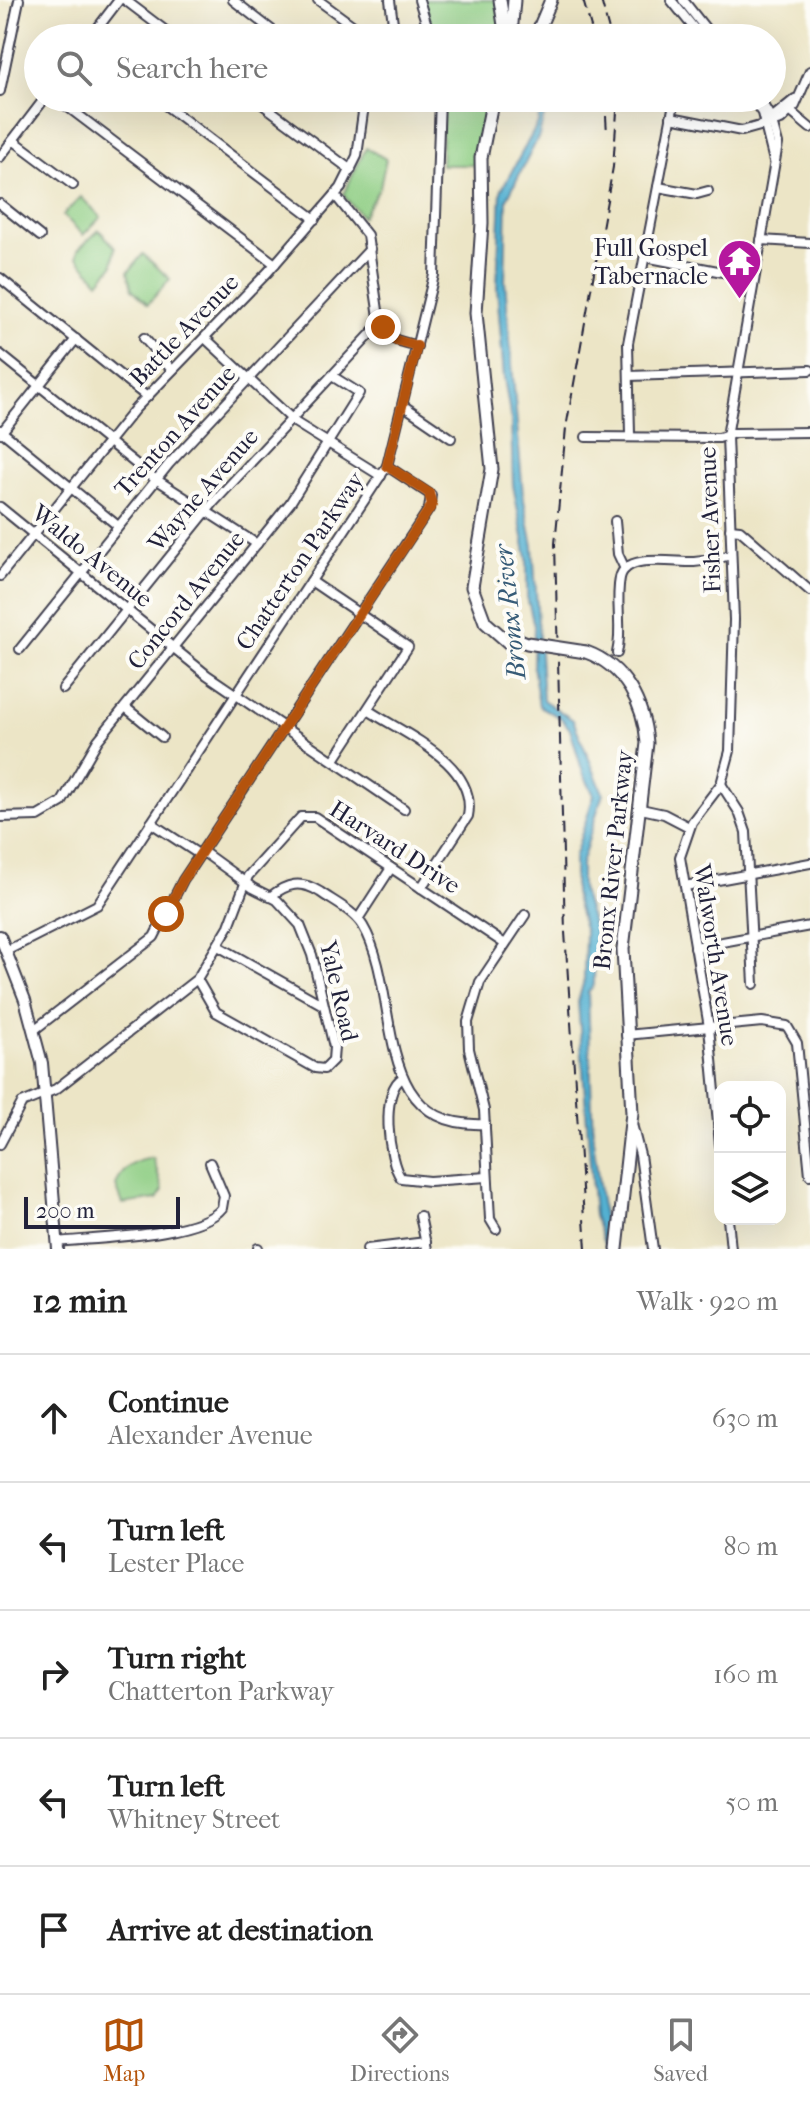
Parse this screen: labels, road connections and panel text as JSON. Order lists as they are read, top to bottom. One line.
{"streets":{"highway":["Bronx River Parkway"],"street":["Battle Avenue","Trenton Avenue","Wayne Avenue","Fisher Avenue","Waldo Avenue","Chatterton Parkway","Concord Avenue","Harvard Drive","Walworth Avenue","Yale Road"]},"crossings":[["Battle Avenue","Waldo Avenue"],["Trenton Avenue","Waldo Avenue"],["Wayne Avenue","Waldo Avenue"],["Wayne Avenue","Concord Avenue"],["Fisher Avenue","Walworth Avenue"],["Waldo Avenue","Chatterton Parkway"],["Waldo Avenue","Concord Avenue"],["Chatterton Parkway","Yale Road"],["Harvard Drive","Yale Road"]],"water":["Bronx River"],"places":{"temple":["Full Gospel Tabernacle"]},"scale_bar":"200 m","page":{"search":"Search here","scale":"200 m","heading":["12 min","Walk · 920 m"],"list":[["Continue","Alexander Avenue","630 m"],["Turn left","Lester Place","80 m"],["Turn right","Chatterton Parkway","160 m"],["Turn left","Whitney Street","50 m"],"Arrive at destination"],"nav":["Map","Directions","Saved"]}}
